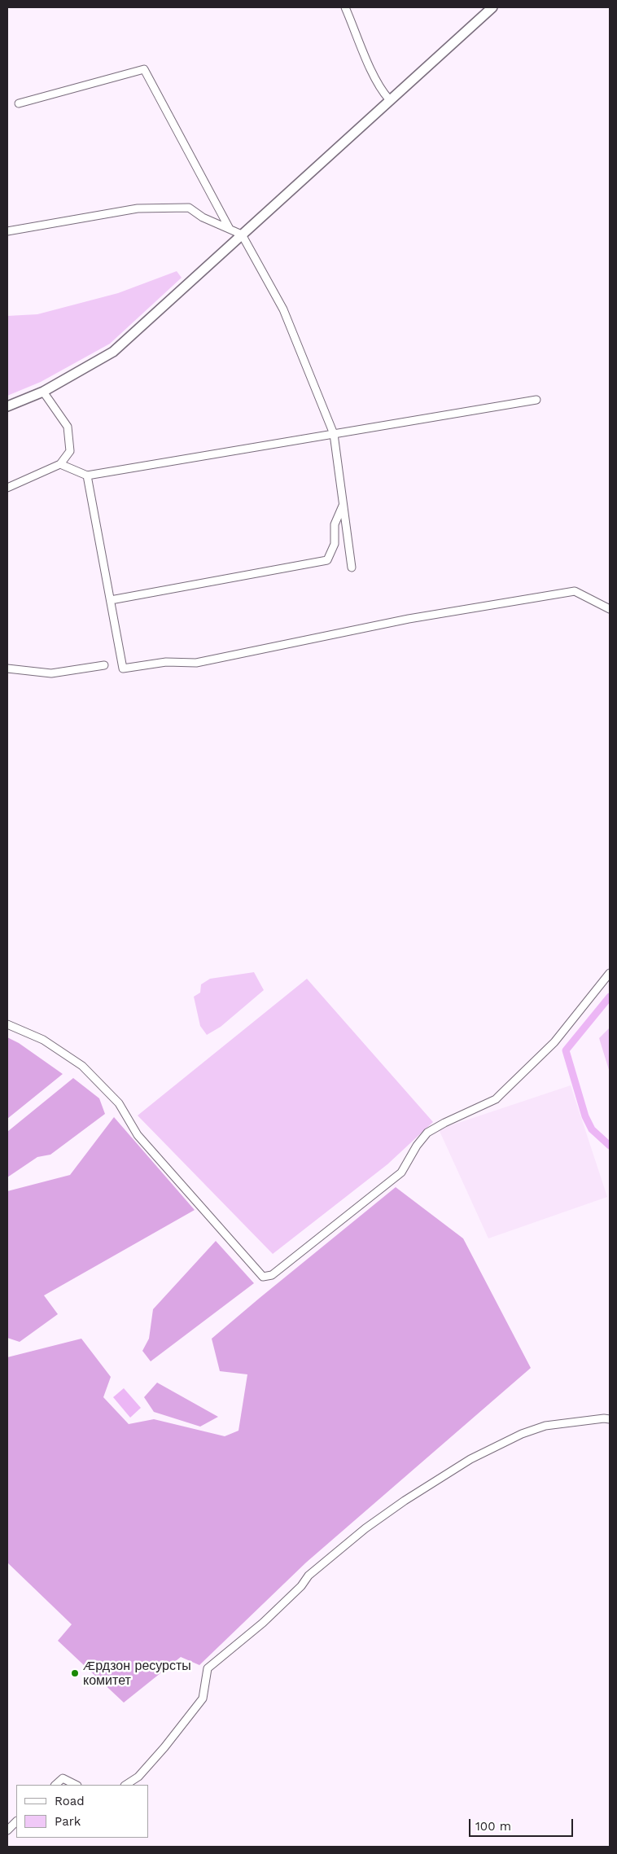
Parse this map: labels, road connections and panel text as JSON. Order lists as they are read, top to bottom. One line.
{"places":["Æрдзон ресурсты комитет"],"legend":["Road","Park"],"scale_bar":"100 m"}
